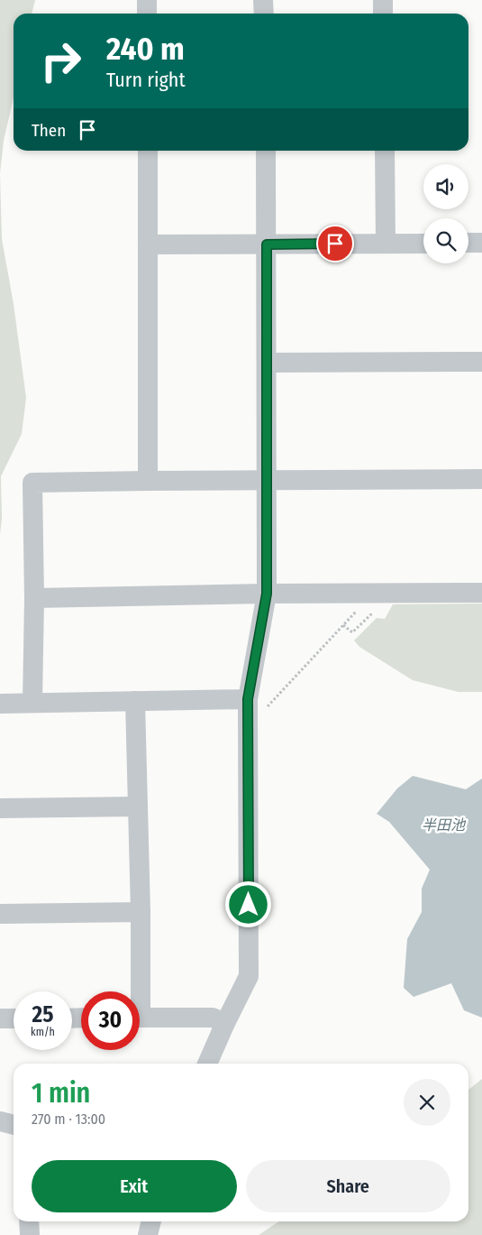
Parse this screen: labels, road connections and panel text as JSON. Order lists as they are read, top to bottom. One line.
{"water":["半田池"],"page":{"turn":["240 m","Turn right"],"then":"Then","speed":"25 km/h","limit":"30","heading":["1 min","270 m · 13:00"],"buttons":["Exit","Share"]}}
